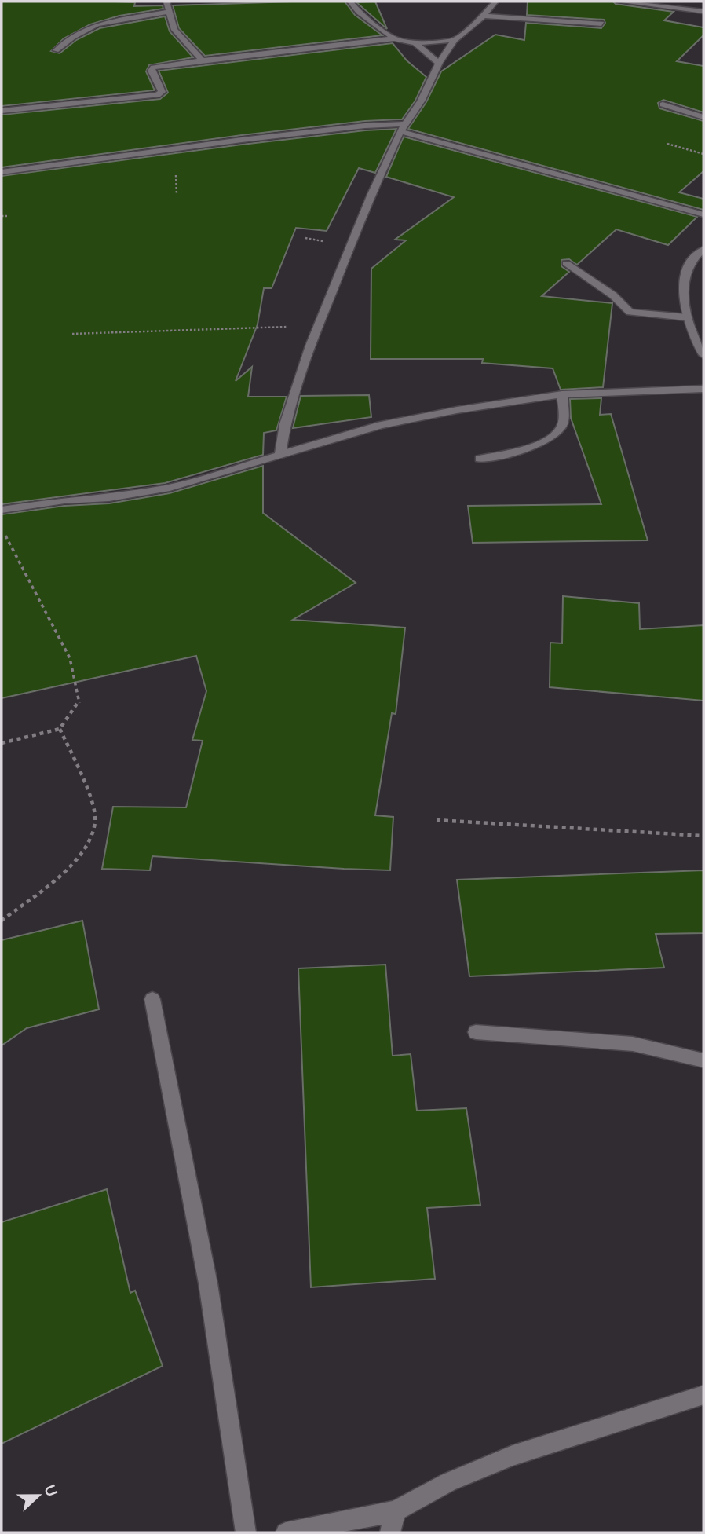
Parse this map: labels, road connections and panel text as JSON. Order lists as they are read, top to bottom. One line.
{"north":"right"}
